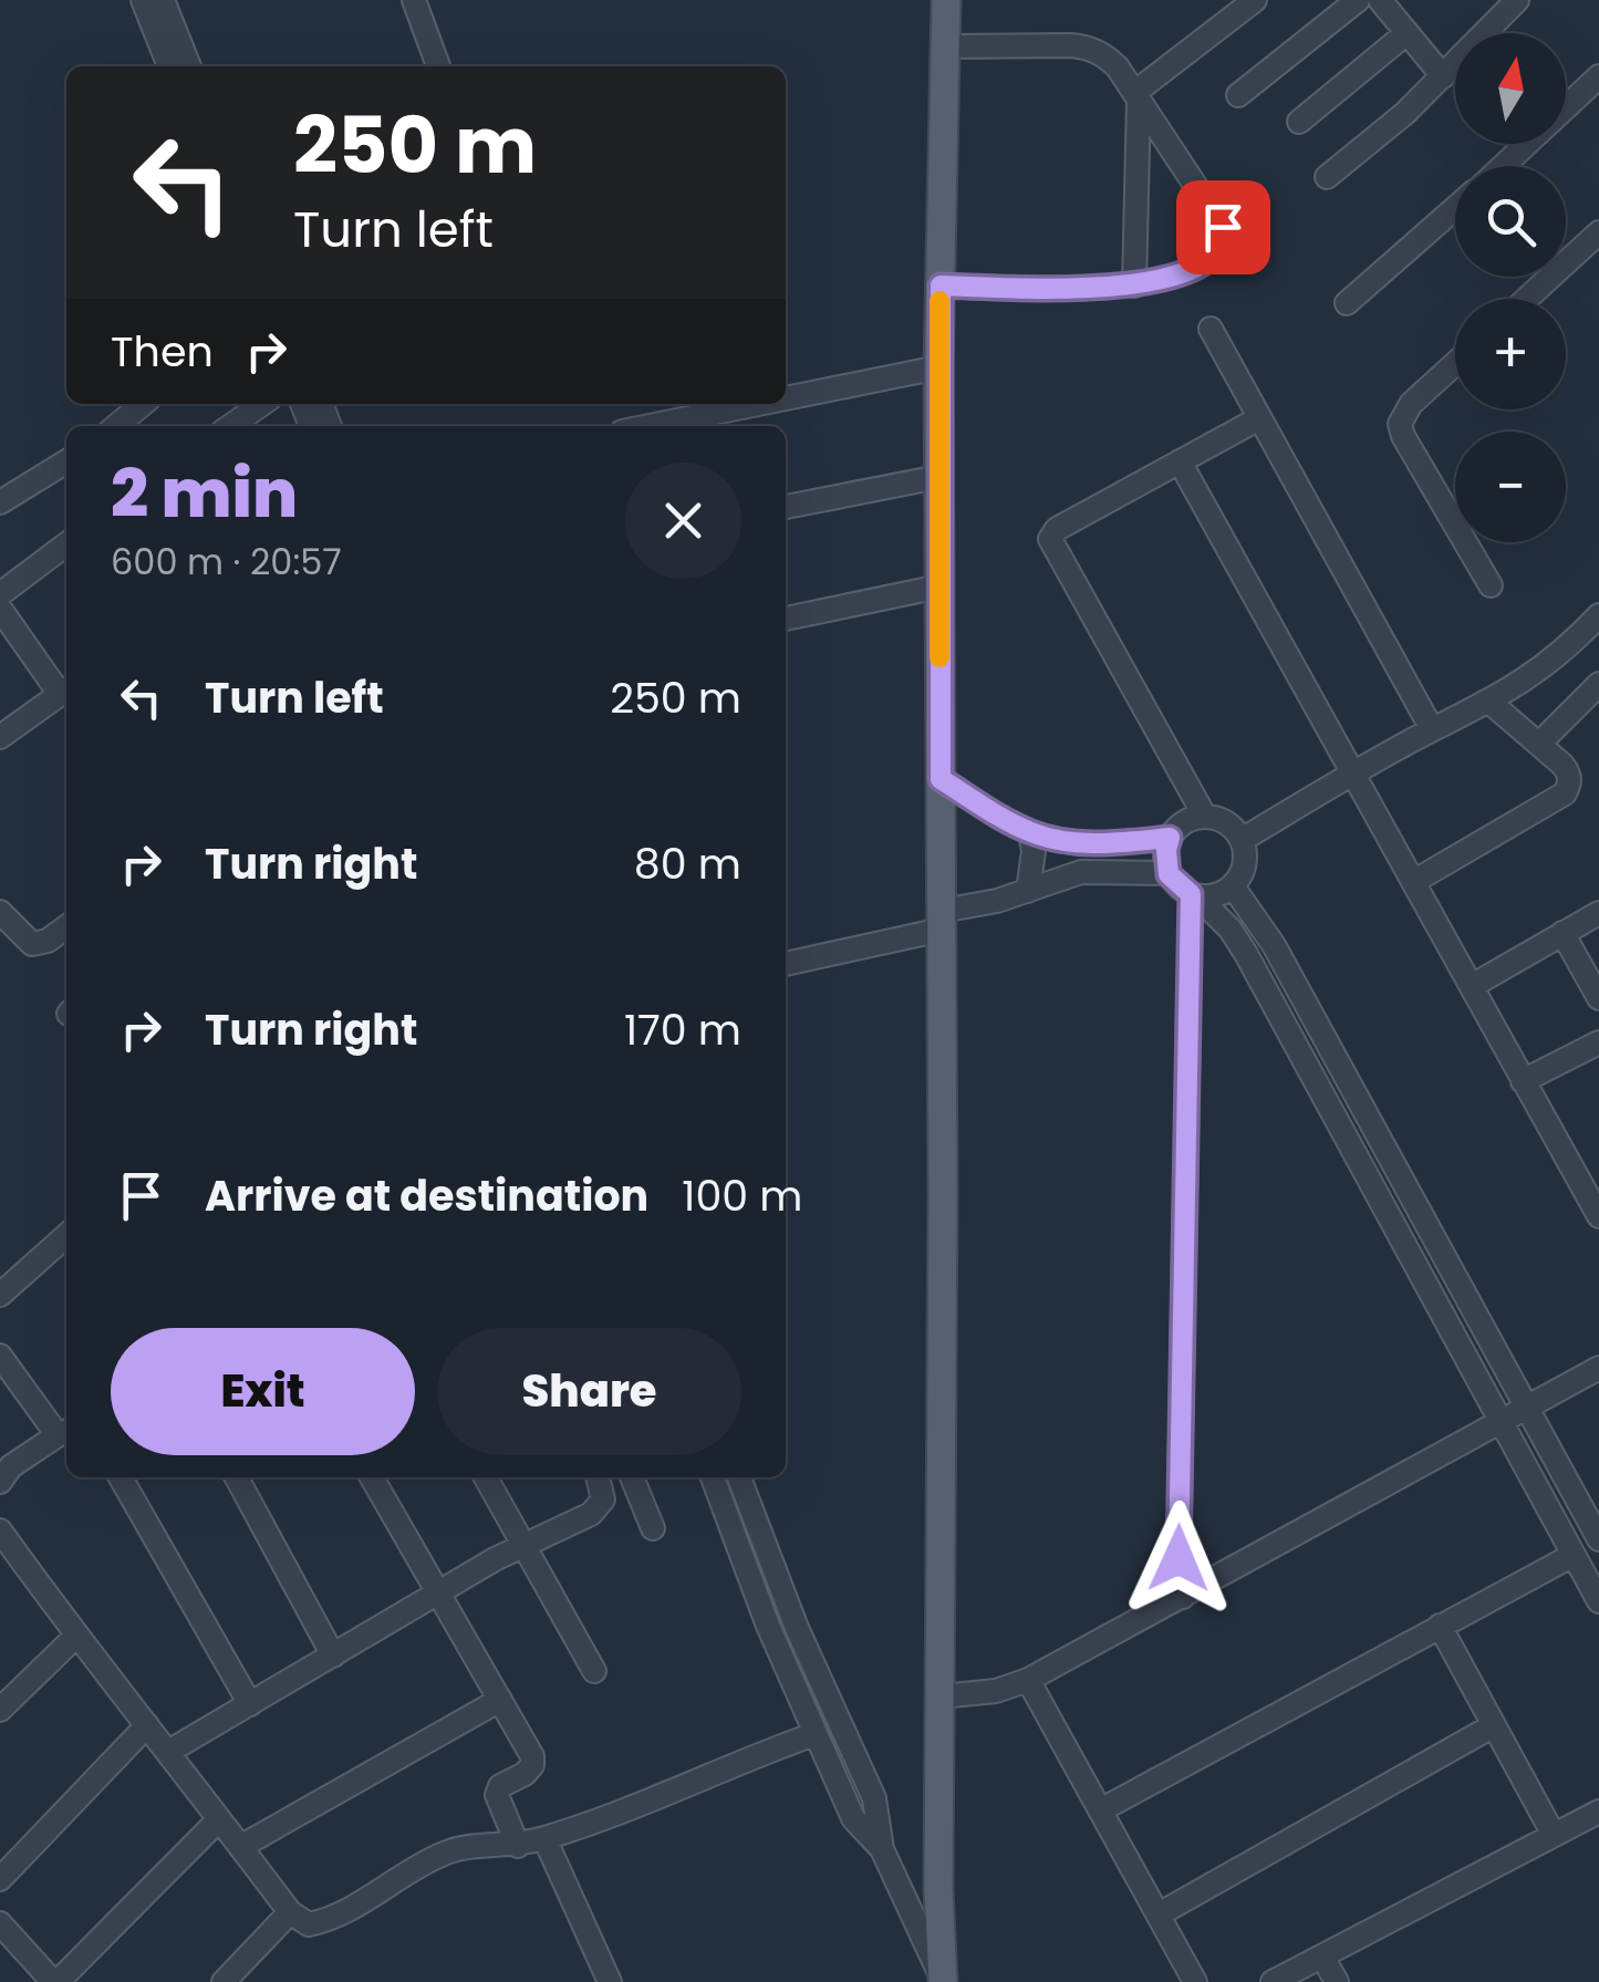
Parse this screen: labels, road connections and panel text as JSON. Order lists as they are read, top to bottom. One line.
{"north":"top","page":{"map_buttons":["+","−"],"turn":["250 m","Turn left"],"then":"Then","heading":["2 min","600 m · 20:57"],"list":[{"name":"Turn left","value":"250 m"},{"name":"Turn right","value":"80 m"},{"name":"Turn right","value":"170 m"},{"name":"Arrive at destination","value":"100 m"}],"buttons":["Exit","Share"]}}
